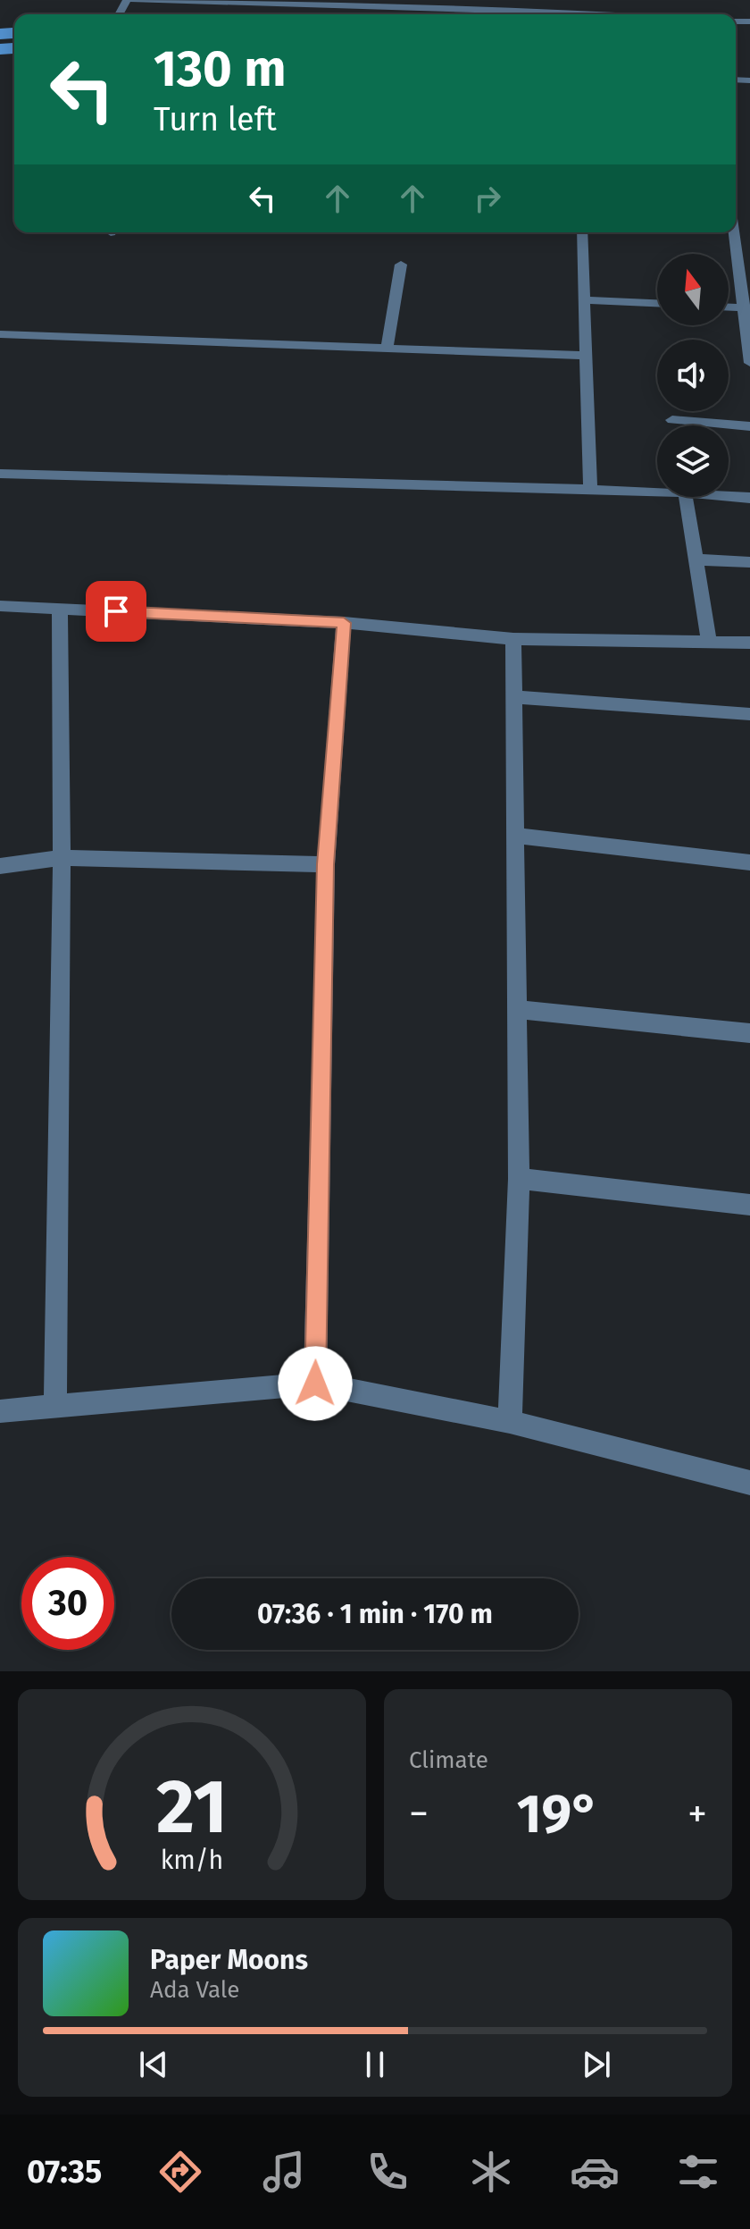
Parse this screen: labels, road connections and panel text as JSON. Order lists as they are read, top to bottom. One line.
{"north":"top","page":{"turn":["130 m","Turn left"],"limit":"30","trip":"07:36 · 1 min · 170 m","tile":"Climate","heat":["−","19°","+"],"song":["Paper Moons","Ada Vale"],"tabs":"07:35","gauge":["21","km/h"]}}
